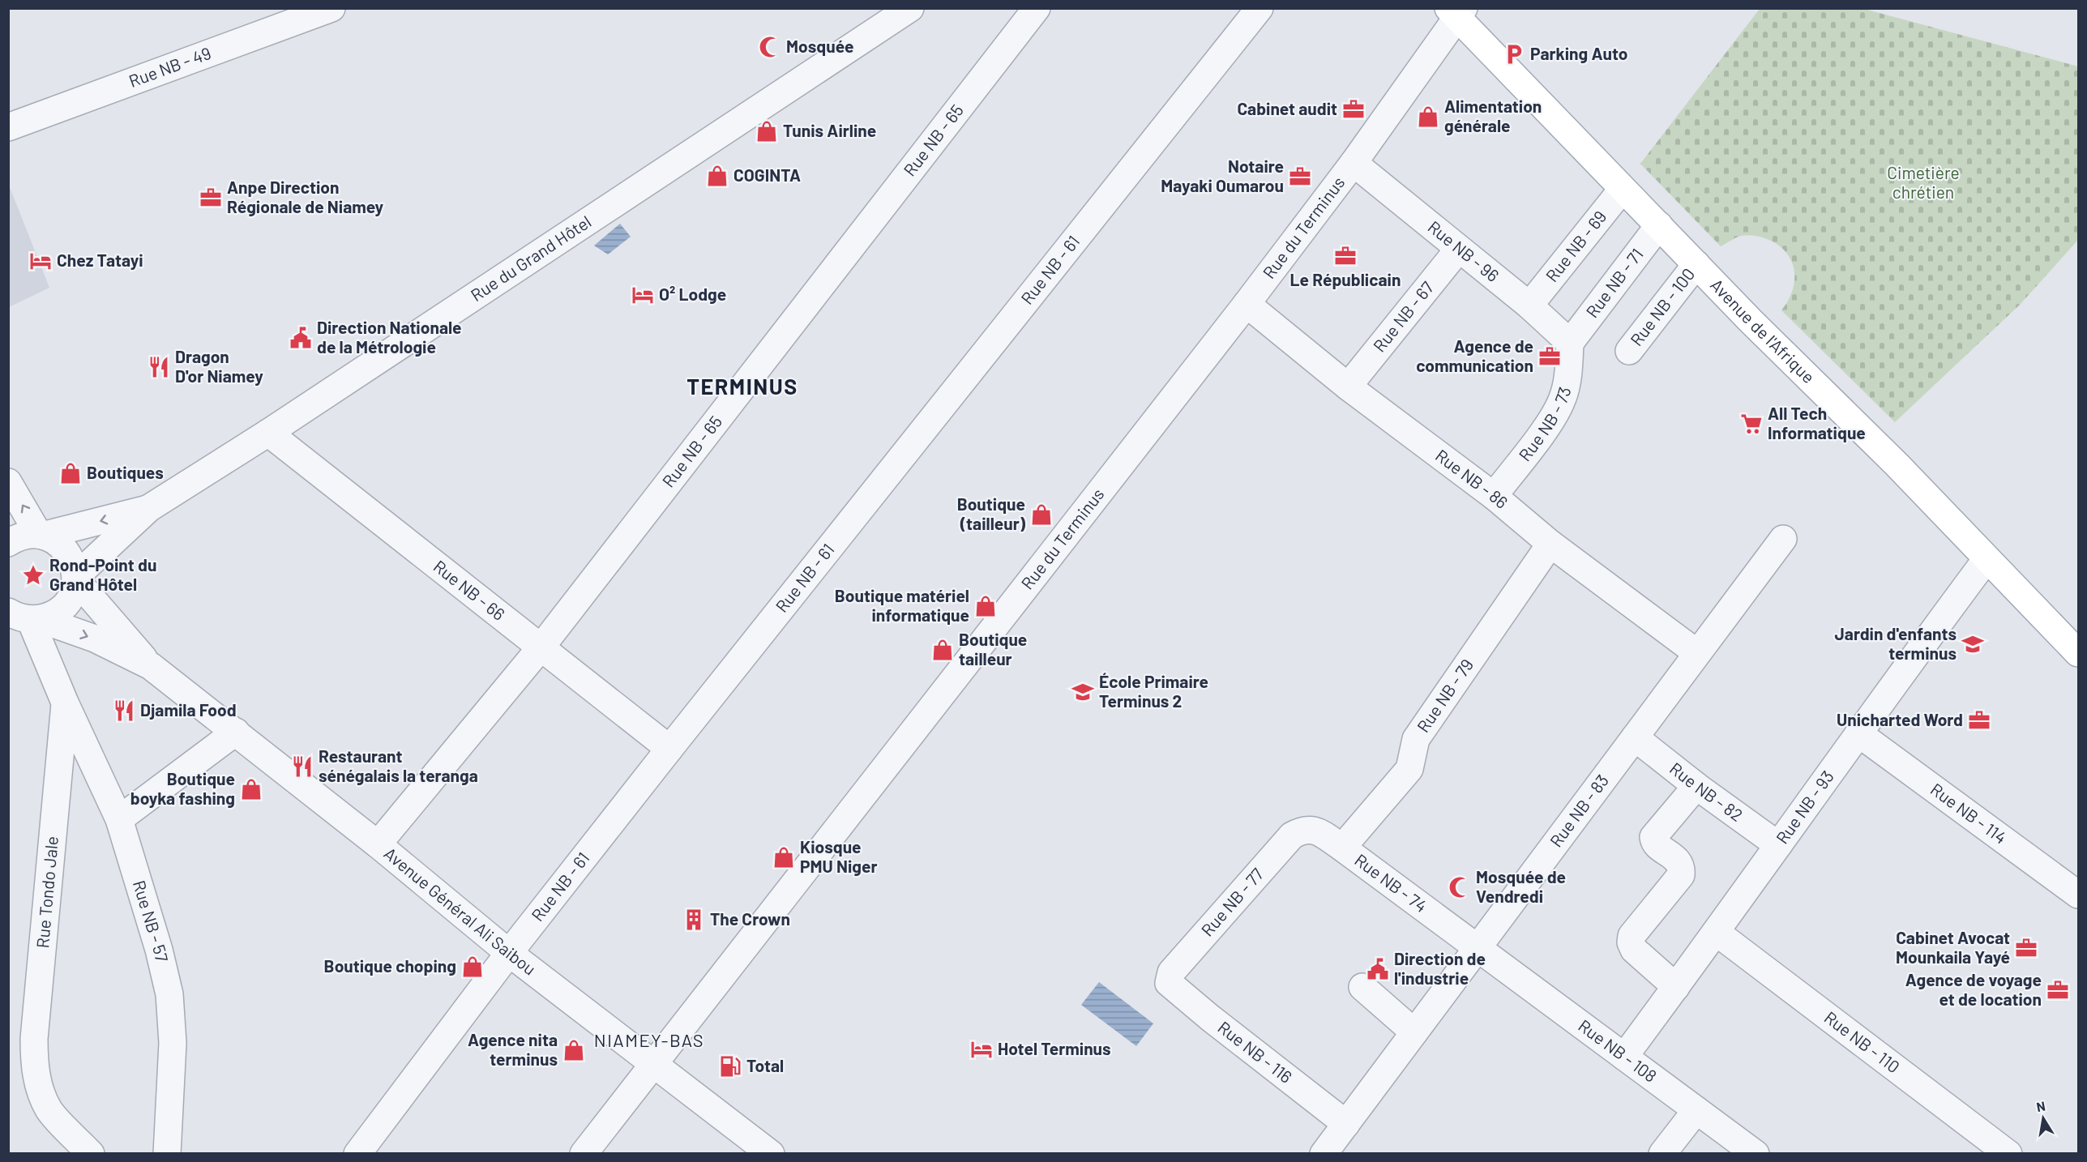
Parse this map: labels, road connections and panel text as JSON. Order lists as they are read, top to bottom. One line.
{"streets":{"main road":["Avenue de l'Afrique"],"street":["Rue NB - 49","Rue NB - 65","Rue du Terminus","Rue NB - 69","Rue NB - 96","Rue du Grand Hôtel","Rue NB - 61","Rue NB - 71","Rue NB - 100","Rue NB - 67","Rue NB - 73","Rue NB - 86","Rue NB - 66","Rue NB - 79","Rue NB - 82","Rue NB - 93","Rue NB - 83","Rue NB - 114","Rue NB - 74","Rue Tondo Jale","Rue NB - 77","Avenue Général Ali Saibou","Rue NB - 57","Rue NB - 110","Rue NB - 108","Rue NB - 116"]},"crossings":[["Rue NB - 65","Rue NB - 66"],["Rue NB - 65","Avenue Général Ali Saibou"],["Rue du Terminus","Rue NB - 96"],["Rue du Terminus","Avenue de l'Afrique"],["Rue du Terminus","Rue NB - 86"],["Rue du Terminus","Avenue Général Ali Saibou"],["Rue NB - 69","Rue NB - 96"],["Rue NB - 69","Avenue de l'Afrique"],["Rue NB - 96","Rue NB - 71"],["Rue NB - 96","Rue NB - 67"],["Rue NB - 96","Rue NB - 73"],["Rue du Grand Hôtel","Rue NB - 66"],["Rue du Grand Hôtel","Avenue Général Ali Saibou"],["Rue NB - 61","Rue NB - 66"],["Rue NB - 61","Avenue Général Ali Saibou"],["Rue NB - 71","Avenue de l'Afrique"],["Rue NB - 71","Rue NB - 73"],["Rue NB - 100","Avenue de l'Afrique"],["Rue NB - 67","Rue NB - 86"],["Avenue de l'Afrique","Rue NB - 93"],["Rue NB - 73","Rue NB - 86"],["Rue NB - 86","Rue NB - 79"],["Rue NB - 86","Rue NB - 83"],["Rue NB - 79","Rue NB - 74"],["Rue NB - 82","Rue NB - 93"],["Rue NB - 82","Rue NB - 83"],["Rue NB - 93","Rue NB - 114"],["Rue NB - 93","Rue NB - 110"],["Rue NB - 93","Rue NB - 108"],["Rue NB - 83","Rue NB - 74"],["Rue NB - 83","Rue NB - 108"],["Rue NB - 83","Rue NB - 116"],["Rue NB - 74","Rue NB - 77"],["Rue NB - 74","Rue NB - 108"],["Rue Tondo Jale","Avenue Général Ali Saibou"],["Rue Tondo Jale","Rue NB - 57"],["Rue NB - 77","Rue NB - 116"]],"districts":["TERMINUS","NIAMEY-BAS"],"parks":["Cimetière chrétien"],"places":{"mosque":["Mosquée","Mosquée de Vendredi"],"parking":["Parking Auto"],"office":["Cabinet audit","Notaire Mayaki Oumarou","Anpe Direction Régionale de Niamey","Le Républicain","Agence de communication","Unicharted Word","Cabinet Avocat Mounkaila Yayé","Agence de voyage et de location"],"shop":["Alimentation générale","Tunis Airline","COGINTA","Boutiques","Boutique (tailleur)","Boutique matériel informatique","Boutique tailleur","Boutique boyka fashing","Kiosque PMU Niger","Boutique choping","Agence nita terminus"],"hotel":["Chez Tatayi","O² Lodge","Hotel Terminus"],"public building":["Direction Nationale de la Métrologie","Direction de l'industrie"],"restaurant":["Dragon D'or Niamey","Djamila Food","Restaurant sénégalais la teranga"],"supermarket":["All Tech Informatique"],"place":["Rond-Point du Grand Hôtel"],"school or university":["Jardin d'enfants terminus","École Primaire Terminus 2"],"building":["The Crown"],"fuel station":["Total"]},"north":"top"}
